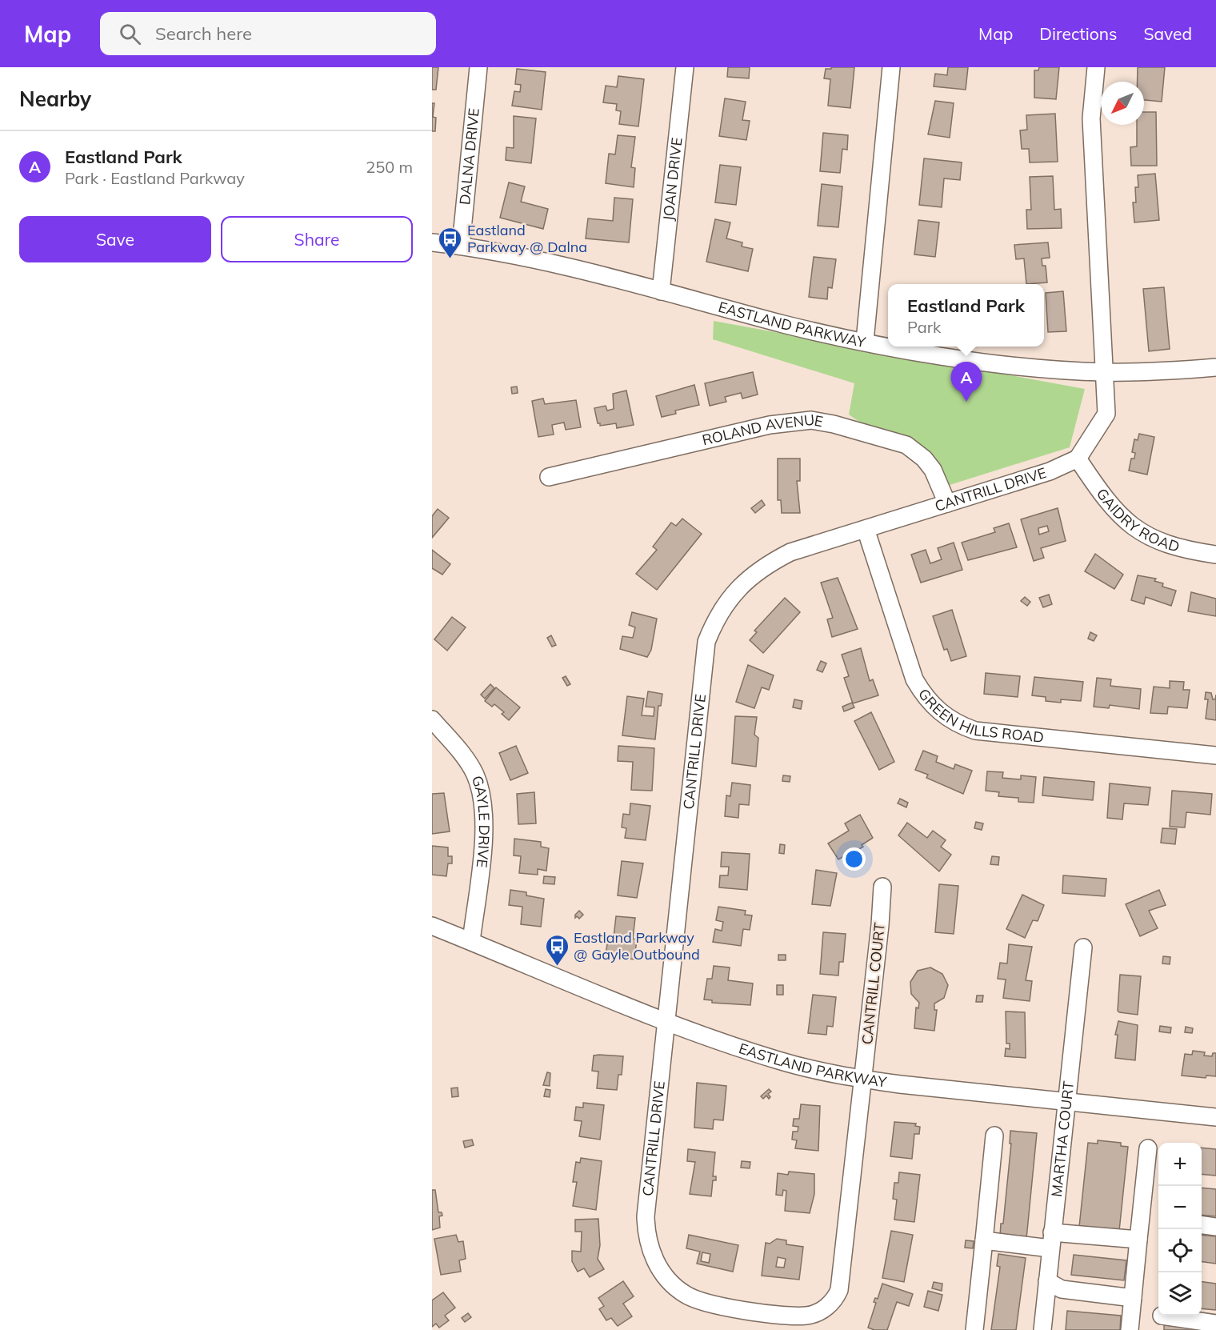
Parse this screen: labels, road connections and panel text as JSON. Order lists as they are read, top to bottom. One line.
{"streets":{"street":["DALNA DRIVE","JOAN DRIVE","EASTLAND PARKWAY","ROLAND AVENUE","CANTRILL DRIVE","GAIDRY ROAD","GREEN HILLS ROAD","GAYLE DRIVE","CANTRILL COURT","MARTHA COURT"]},"crossings":[["DALNA DRIVE","EASTLAND PARKWAY"],["JOAN DRIVE","EASTLAND PARKWAY"],["EASTLAND PARKWAY","CANTRILL DRIVE"],["EASTLAND PARKWAY","GAYLE DRIVE"],["EASTLAND PARKWAY","CANTRILL COURT"],["EASTLAND PARKWAY","MARTHA COURT"],["ROLAND AVENUE","CANTRILL DRIVE"],["CANTRILL DRIVE","GAIDRY ROAD"],["CANTRILL DRIVE","GREEN HILLS ROAD"],["CANTRILL DRIVE","CANTRILL COURT"]],"places":{"bus stop":["Eastland Parkway @ Dalna","Eastland Parkway @ Gayle Outbound"]},"north":"bottom left","page":{"header":"Map","search":"Search here","nav":["Map","Directions","Saved"],"heading":"Nearby","list":[{"mark":"A","name":"Eastland Park","note":"Park · Eastland Parkway","value":"250 m"}],"buttons":["Save","Share"],"popup":["Eastland Park","Park"],"pins":"A","map_buttons":["+","−"]}}
